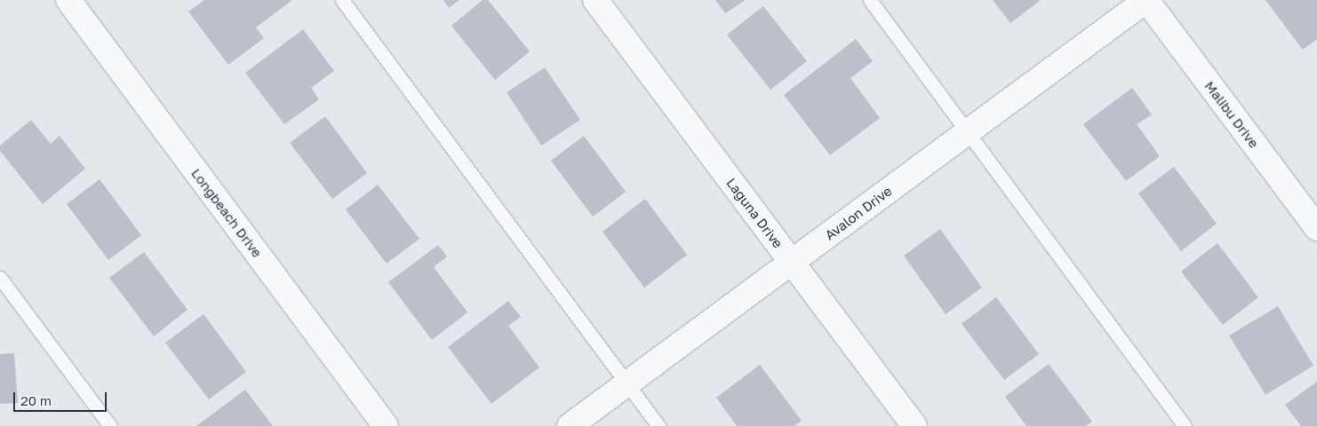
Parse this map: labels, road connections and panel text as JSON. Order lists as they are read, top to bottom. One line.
{"streets":{"street":["Malibu Drive","Longbeach Drive","Laguna Drive","Avalon Drive"]},"crossings":[["Malibu Drive","Avalon Drive"],["Laguna Drive","Avalon Drive"]],"scale_bar":"20 m"}
